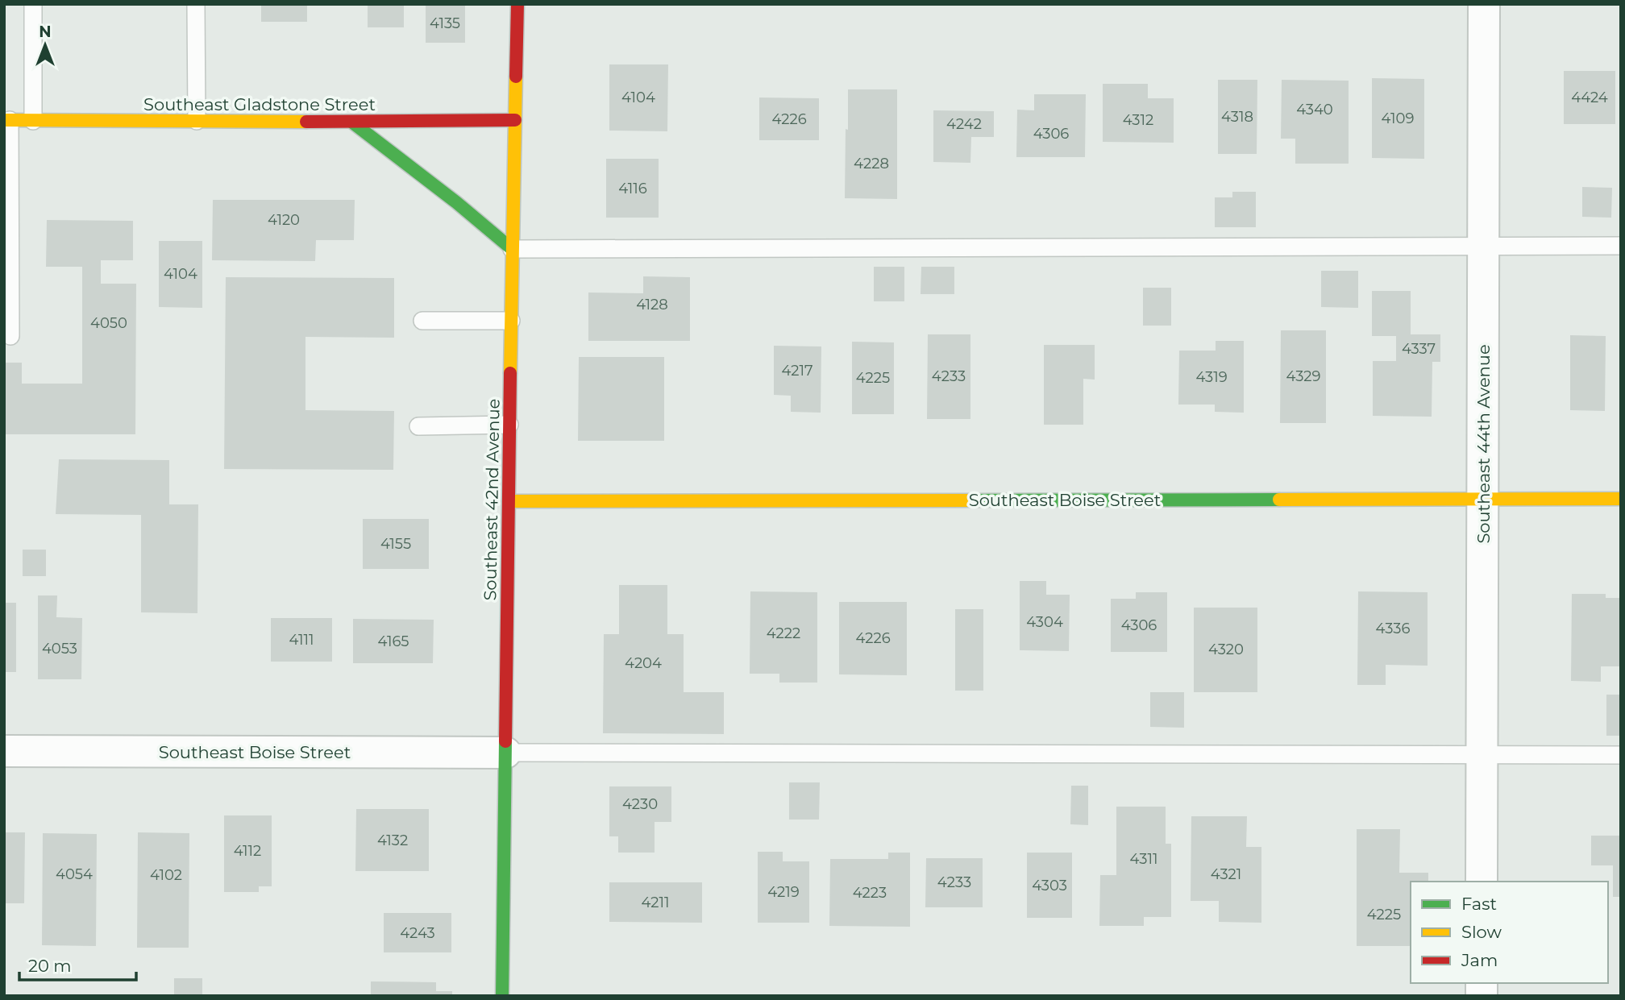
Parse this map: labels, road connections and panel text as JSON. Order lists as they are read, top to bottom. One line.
{"streets":{"street":["Southeast Gladstone Street","Southeast 44th Avenue","Southeast 42nd Avenue","Southeast Boise Street"]},"crossings":[["Southeast Gladstone Street","Southeast 42nd Avenue"],["Southeast 44th Avenue","Southeast Boise Street"],["Southeast 42nd Avenue","Southeast Boise Street"]],"house_numbers":["4135","4104","4424","4340","4318","4109","4226","4312","4242","4306","4228","4116","4120","4104","4128","4050","4337","4217","4233","4329","4319","4225","4155","4304","4306","4336","4222","4226","4111","4165","4053","4320","4204","4230","4132","4112","4311","4054","4321","4102","4233","4303","4219","4223","4211","4225","4243"],"legend":["Fast","Slow","Jam"],"scale_bar":"20 m","north":"top"}
